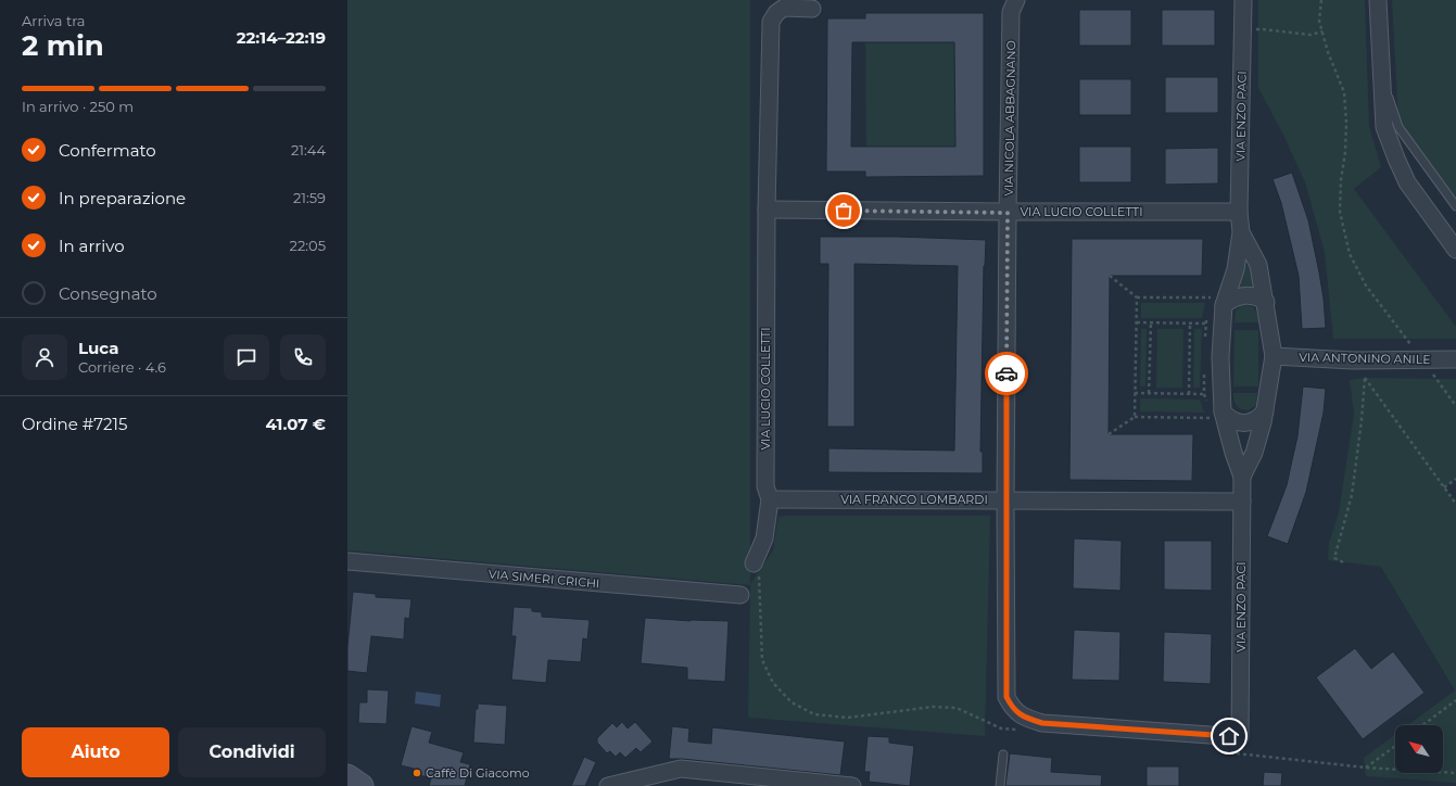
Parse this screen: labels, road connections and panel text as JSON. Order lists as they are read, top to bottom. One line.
{"streets":{"street":["VIA ENZO PACI","VIA NICOLA ABBAGNANO","VIA LUCIO COLLETTI","VIA ANTONINO ANILE","VIA FRANCO LOMBARDI","VIA SIMERI CRICHI"]},"crossings":[["VIA ENZO PACI","VIA NICOLA ABBAGNANO"],["VIA ENZO PACI","VIA LUCIO COLLETTI"],["VIA ENZO PACI","VIA ANTONINO ANILE"],["VIA ENZO PACI","VIA FRANCO LOMBARDI"],["VIA NICOLA ABBAGNANO","VIA LUCIO COLLETTI"],["VIA NICOLA ABBAGNANO","VIA FRANCO LOMBARDI"],["VIA LUCIO COLLETTI","VIA FRANCO LOMBARDI"]],"places":["Caffè Di Giacomo"],"north":"top left","page":{"heading":["2 min","Arriva tra","22:14–22:19"],"panel":["Luca","Corriere · 4.6","Ordine #7215","41.07 €"],"bar":"In arrivo · 250 m","list":[["Confermato","21:44"],["In preparazione","21:59"],["In arrivo","22:05"],"Consegnato"],"buttons":["Aiuto","Condividi"]}}
